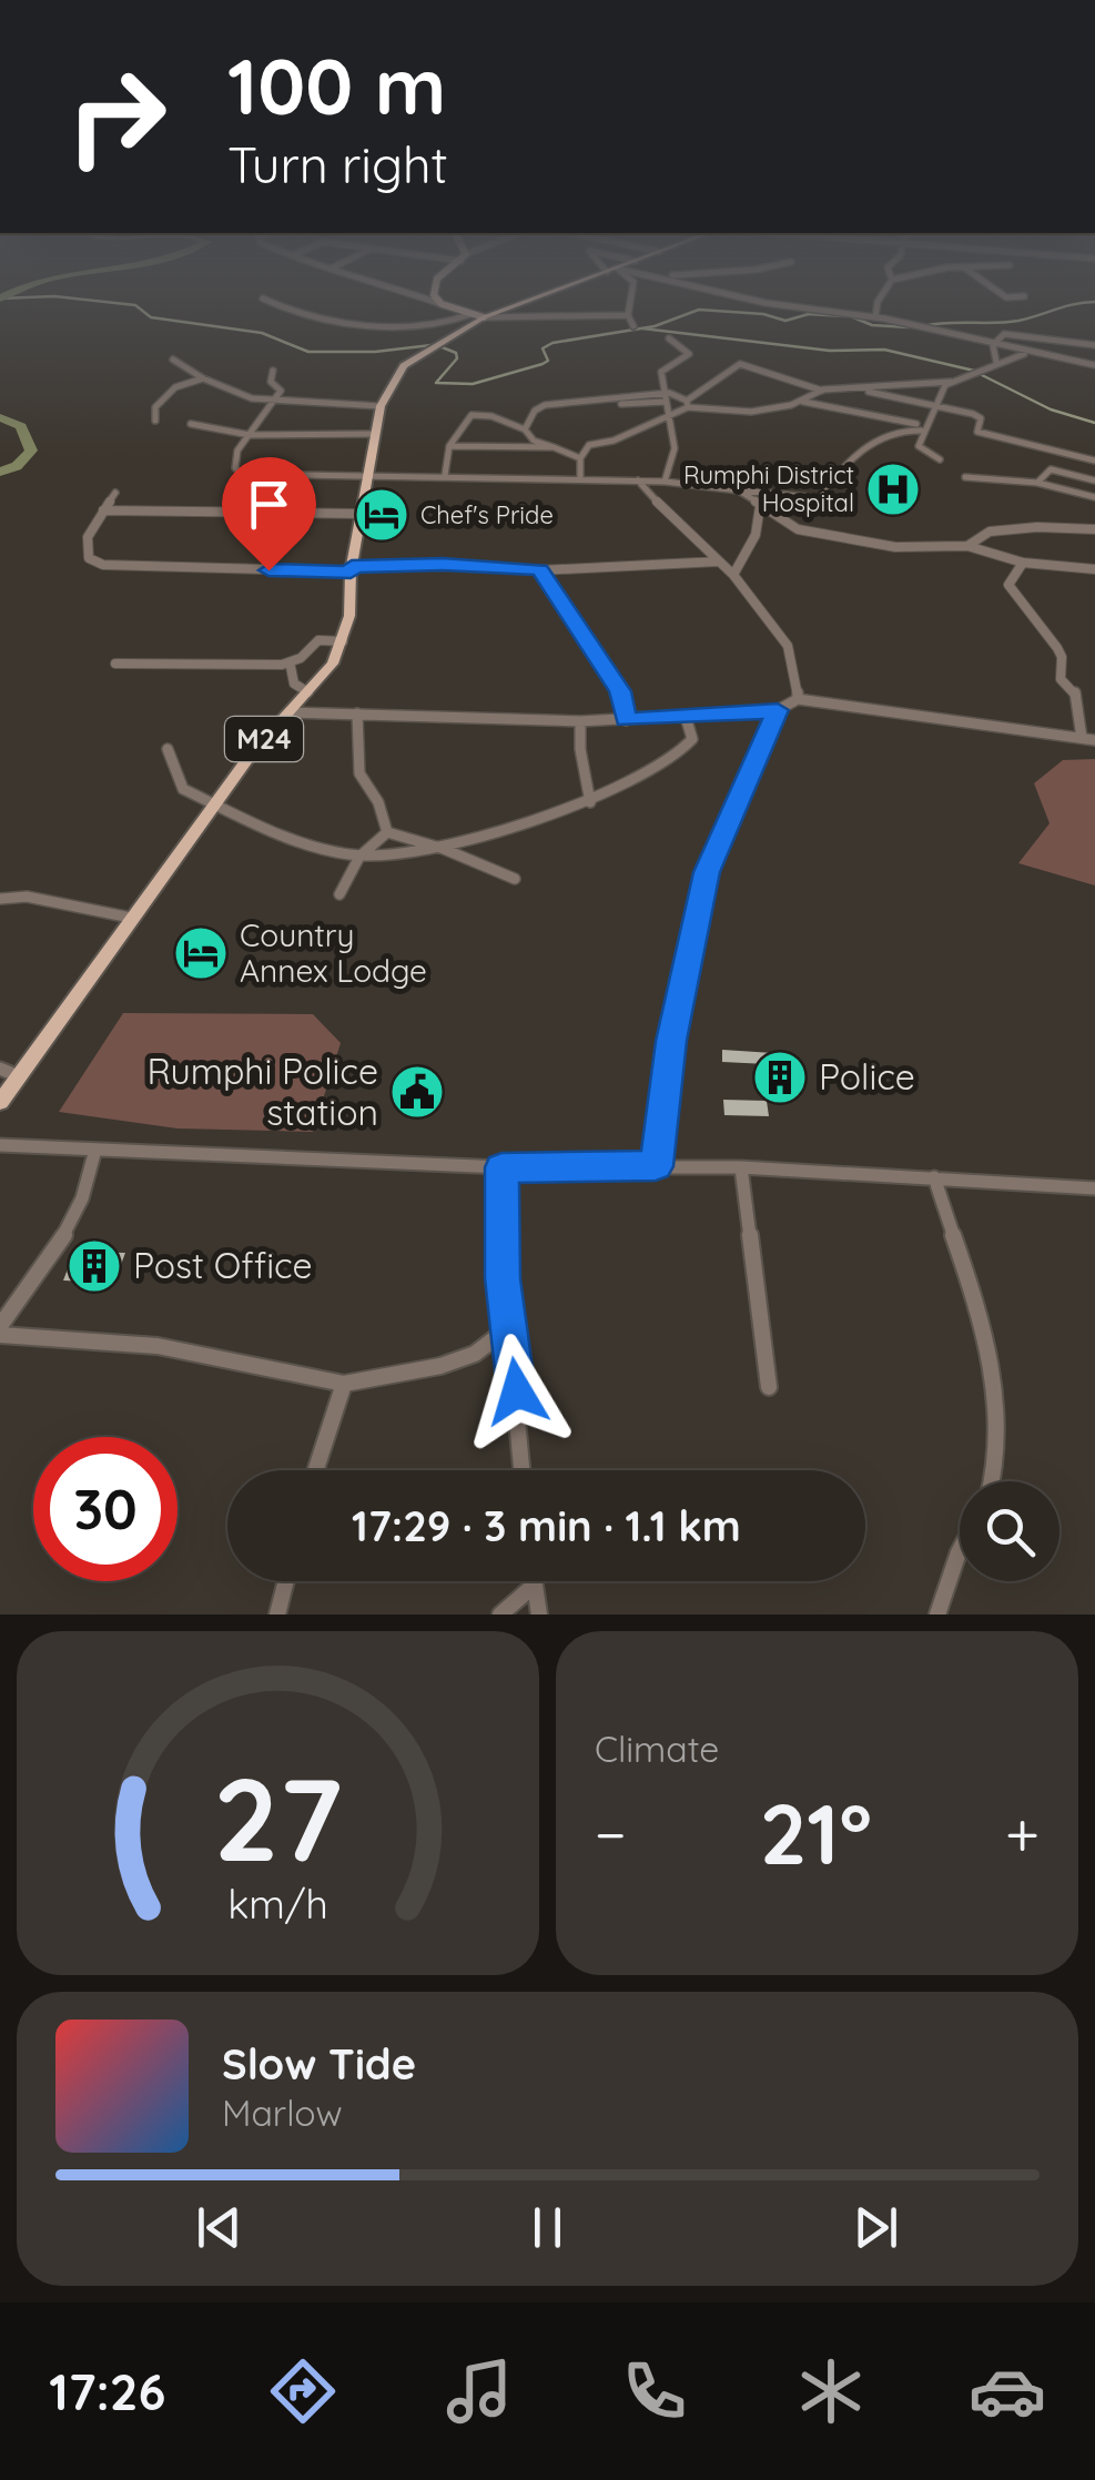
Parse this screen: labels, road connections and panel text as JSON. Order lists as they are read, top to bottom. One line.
{"streets":{"main road":["M24"]},"places":{"hospital":["Rumphi District Hospital"],"hotel":["Chef's Pride","Country Annex Lodge"],"building":["Police","Post Office"],"public building":["Rumphi Police station"]},"page":{"turn":["100 m","Turn right"],"limit":"30","trip":"17:29 · 3 min · 1.1 km","tile":"Climate","heat":["−","21°","+"],"song":["Slow Tide","Marlow"],"tabs":"17:26","gauge":["27","km/h"]}}
